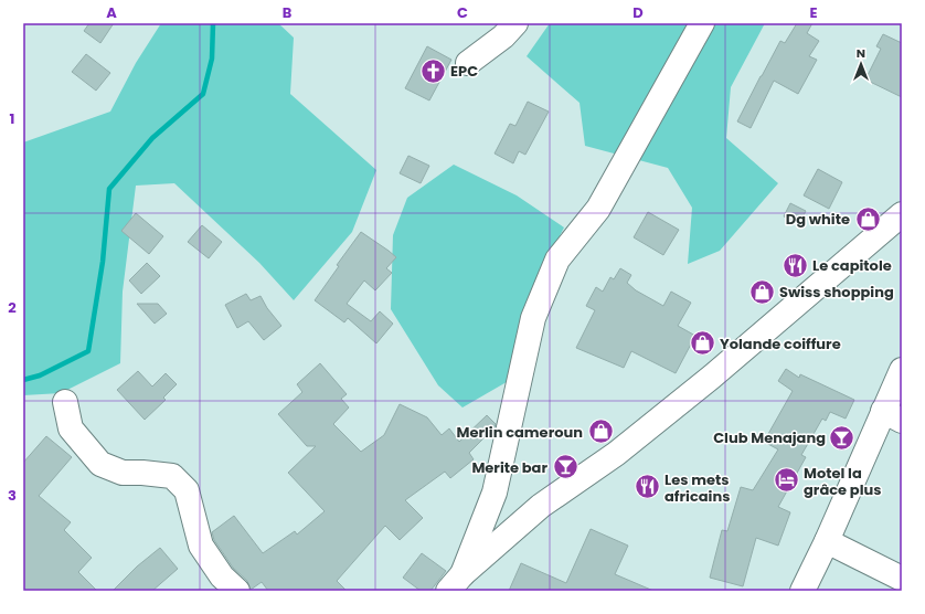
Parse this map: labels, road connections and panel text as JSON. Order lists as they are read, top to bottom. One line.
{"places":{"church":["EPC"],"shop":["Dg white","Swiss shopping","Yolande coiffure","Merlin cameroun"],"restaurant":["Le capitole","Les mets africains"],"bar":["Club Menajang","Merite bar"],"hotel":["Motel la grâce plus"]},"north":"top","grid":{"columns":["A","B","C","D","E"],"rows":["1","2","3"]}}
